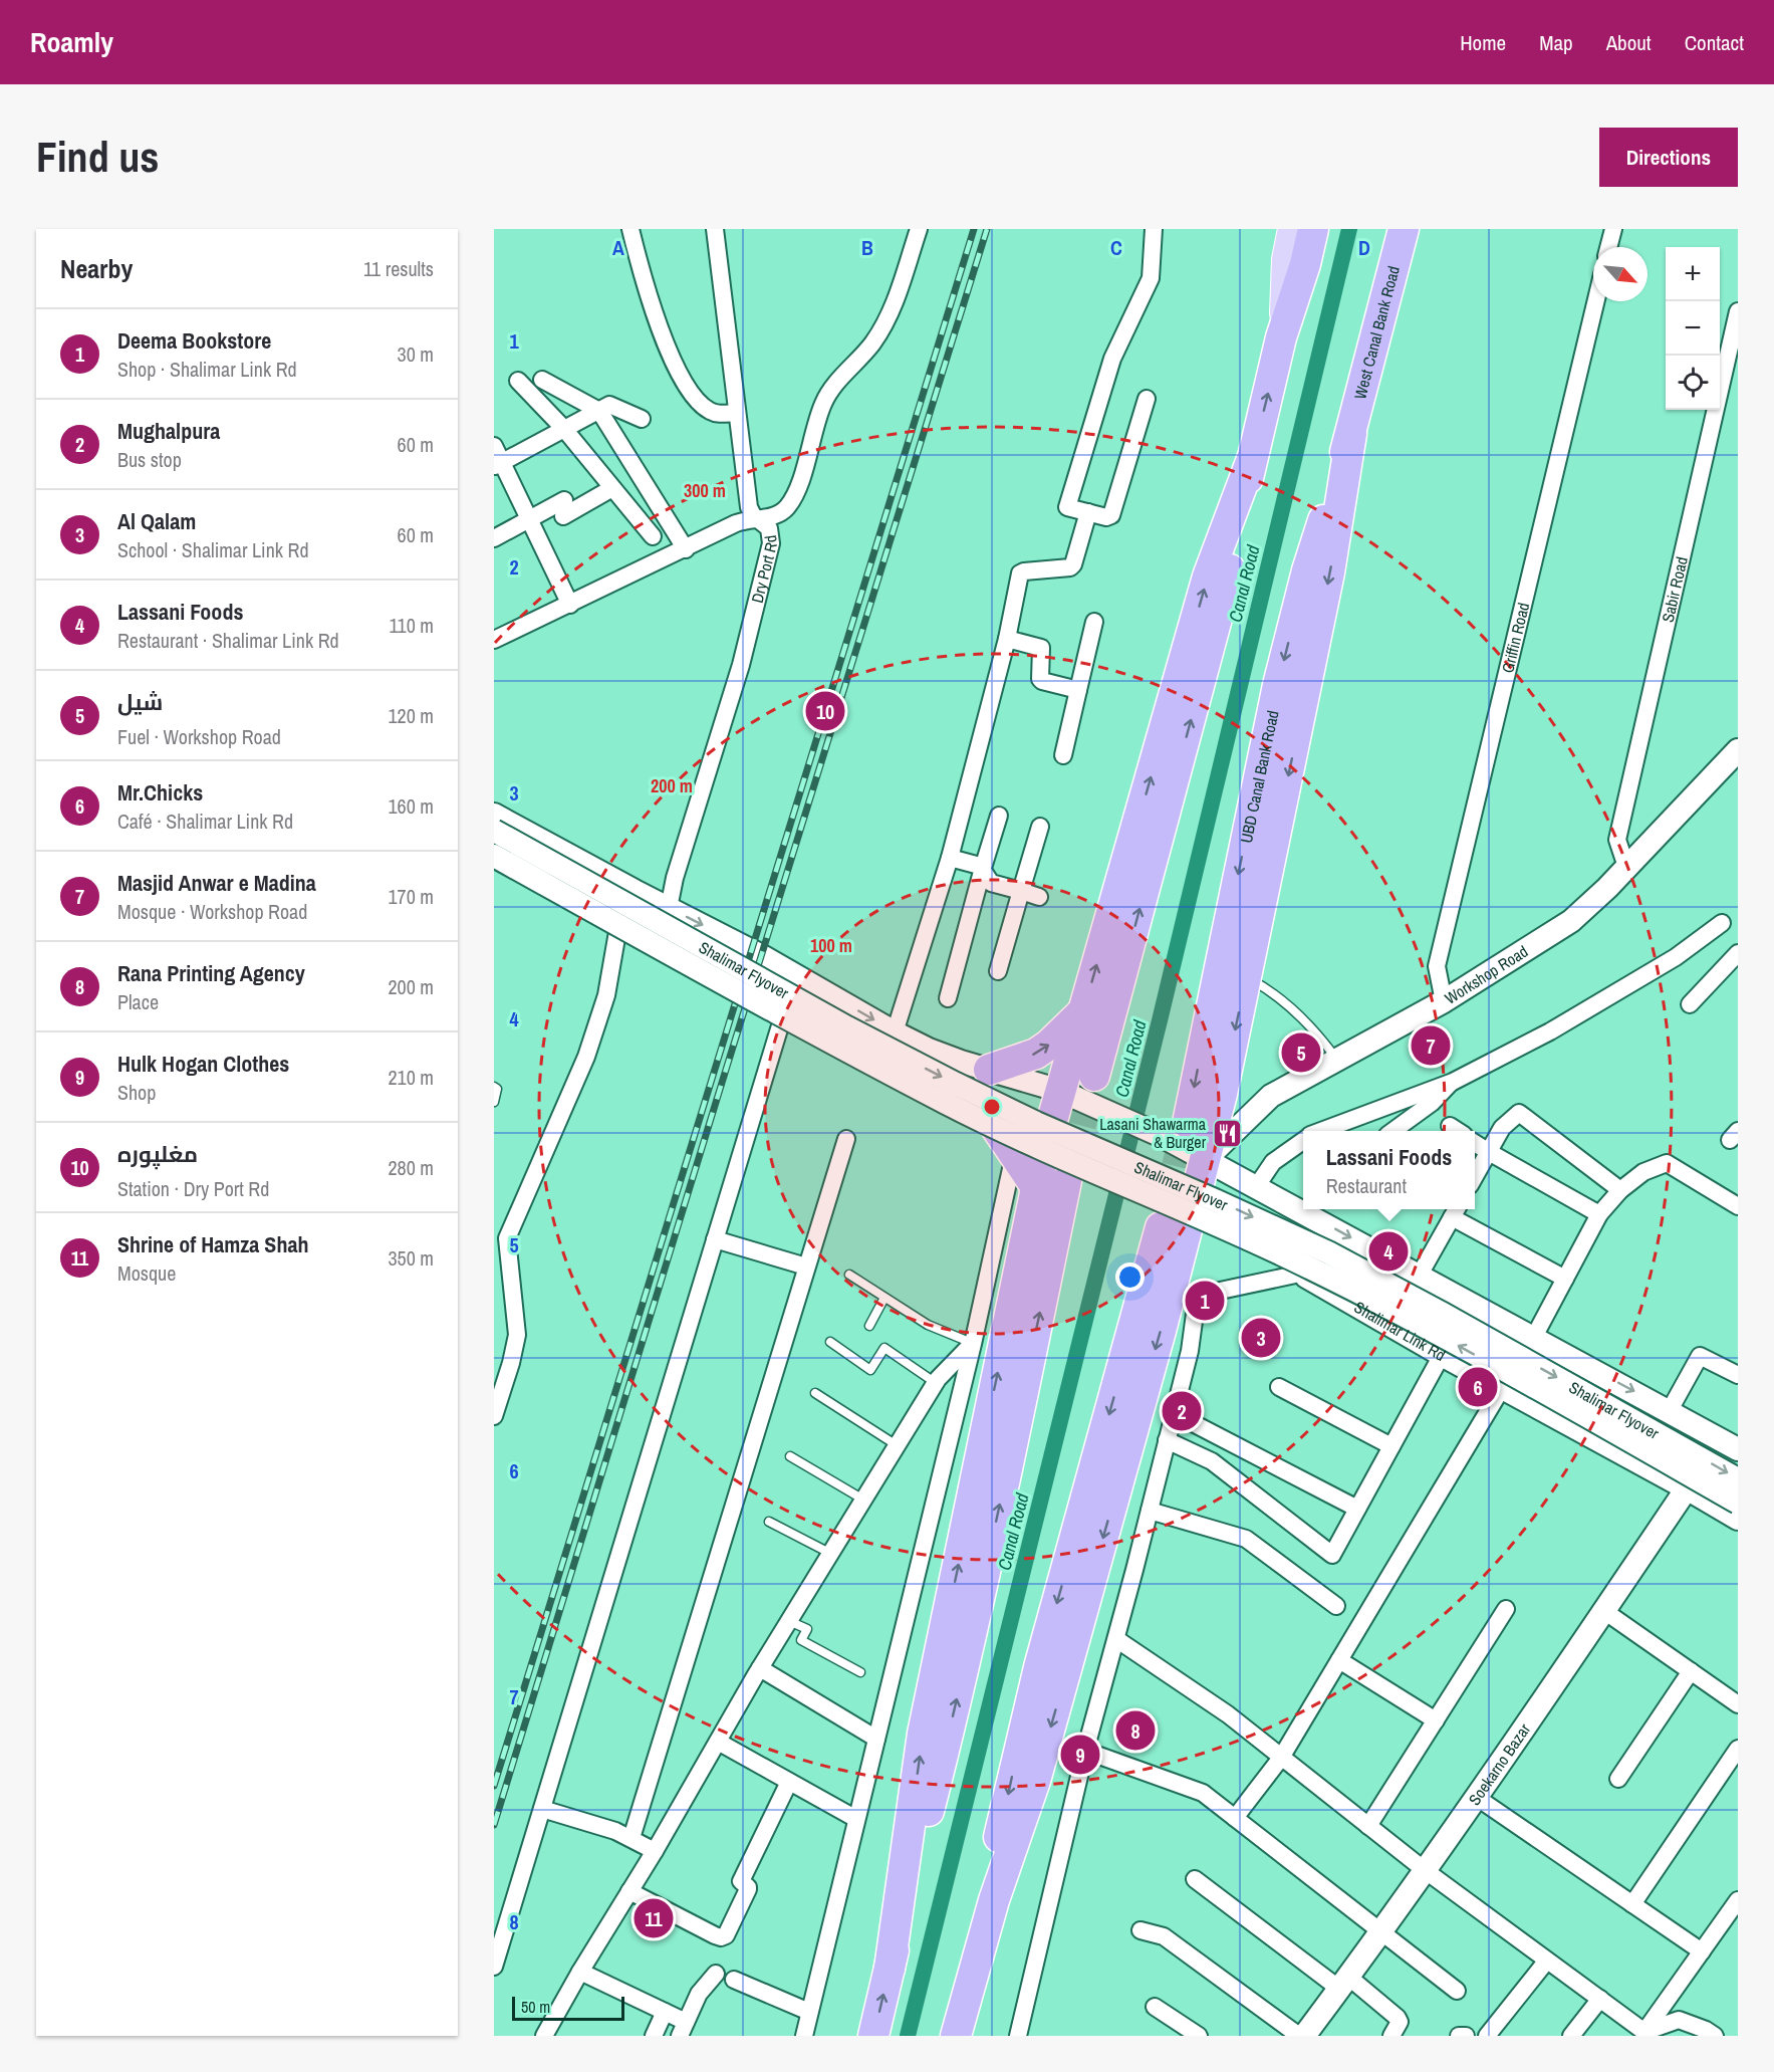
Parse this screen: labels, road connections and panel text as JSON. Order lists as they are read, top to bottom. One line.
{"streets":{"highway":["West Canal Bank Road","UBD Canal Bank Road"],"main road":["Shalimar Flyover","Workshop Road","Shalimar Link Rd","Soekarno Bazar"],"street":["Dry Port Rd","Sabir Road","Griffin Road"]},"crossings":[["West Canal Bank Road","UBD Canal Bank Road"],["Sabir Road","Workshop Road"],["Griffin Road","Workshop Road"],["Shalimar Link Rd","Soekarno Bazar"]],"water":["Canal Road"],"places":{"restaurant":["Lasani Shawarma & Burger"]},"scale_bar":"50 m","north":"bottom right","page":{"header":"Roamly","nav":["Home","Map","About","Contact"],"buttons":"Directions","title":"Find us","heading":["Nearby","11 results"],"map_buttons":["+","−"],"list":[{"mark":"1","name":"Deema Bookstore","note":"Shop · Shalimar Link Rd","value":"30 m"},{"mark":"2","name":"Mughalpura","note":"Bus stop","value":"60 m"},{"mark":"3","name":"Al Qalam","note":"School · Shalimar Link Rd","value":"60 m"},{"mark":"4","name":"Lassani Foods","note":"Restaurant · Shalimar Link Rd","value":"110 m"},{"mark":"5","name":"شیل","note":"Fuel · Workshop Road","value":"120 m"},{"mark":"6","name":"Mr.Chicks","note":"Café · Shalimar Link Rd","value":"160 m"},{"mark":"7","name":"Masjid Anwar e Madina","note":"Mosque · Workshop Road","value":"170 m"},{"mark":"8","name":"Rana Printing Agency","note":"Place","value":"200 m"},{"mark":"9","name":"Hulk Hogan Clothes","note":"Shop","value":"210 m"},{"mark":"10","name":"مغلپورہ","note":"Station · Dry Port Rd","value":"280 m"},{"mark":"11","name":"Shrine of Hamza Shah","note":"Mosque","value":"350 m"}],"pins":["10","7","5","4","1","3","6","2","8","9","11"],"popup":["Lassani Foods","Restaurant"],"scale":"50 m"},"grid":{"columns":["A","B","C","D"],"rows":["1","2","3","4","5","6","7","8"]},"rings":["300 m","200 m","100 m"]}
